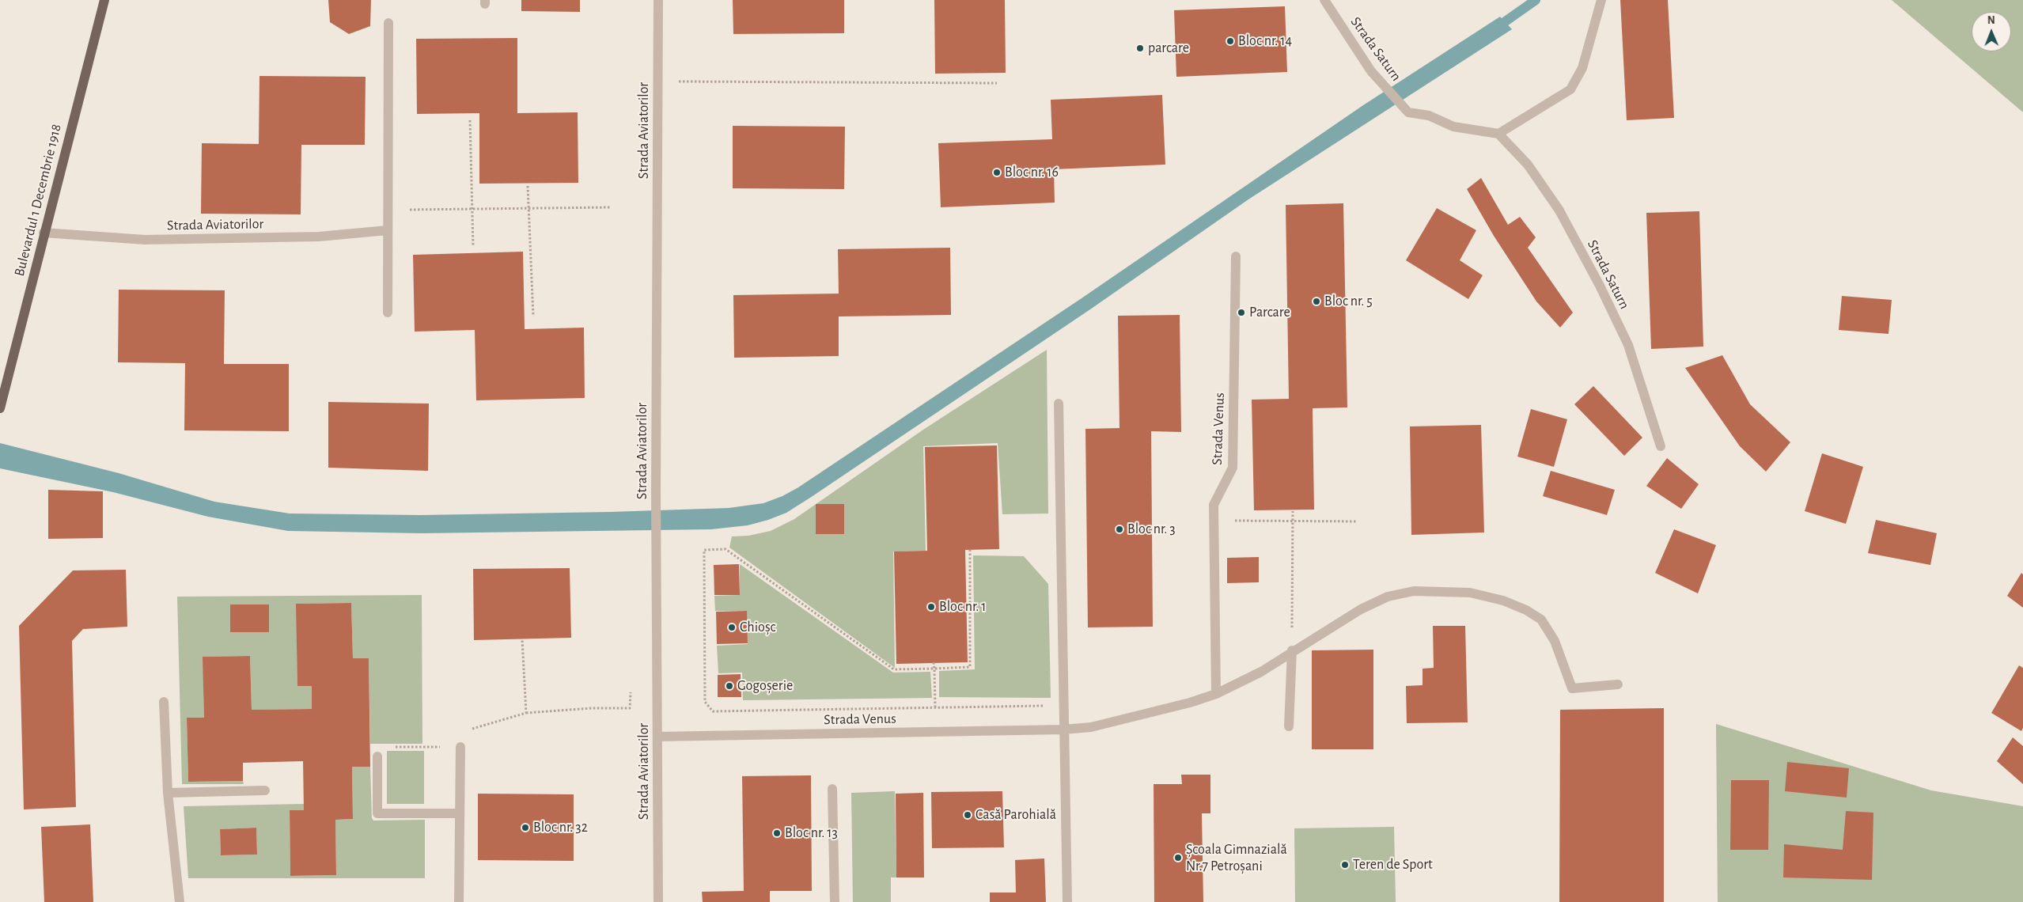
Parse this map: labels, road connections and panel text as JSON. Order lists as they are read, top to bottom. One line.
{"streets":{"main road":["Bulevardul 1 Decembrie 1918"],"street":["Strada Saturn","Strada Aviatorilor","Strada Venus"]},"crossings":[["Strada Aviatorilor","Bulevardul 1 Decembrie 1918"],["Strada Aviatorilor","Strada Venus"]],"places":["Bloc nr. 14","parcare","Bloc nr. 16","Bloc nr. 5","Parcare","Bloc nr. 3","Bloc nr. 1","Chioșc","Gogoșerie","Casă Parohială","Bloc nr. 32","Bloc nr. 13","Școala Gimnazială Nr.7 Petroșani","Teren de Sport"],"north":"top"}
